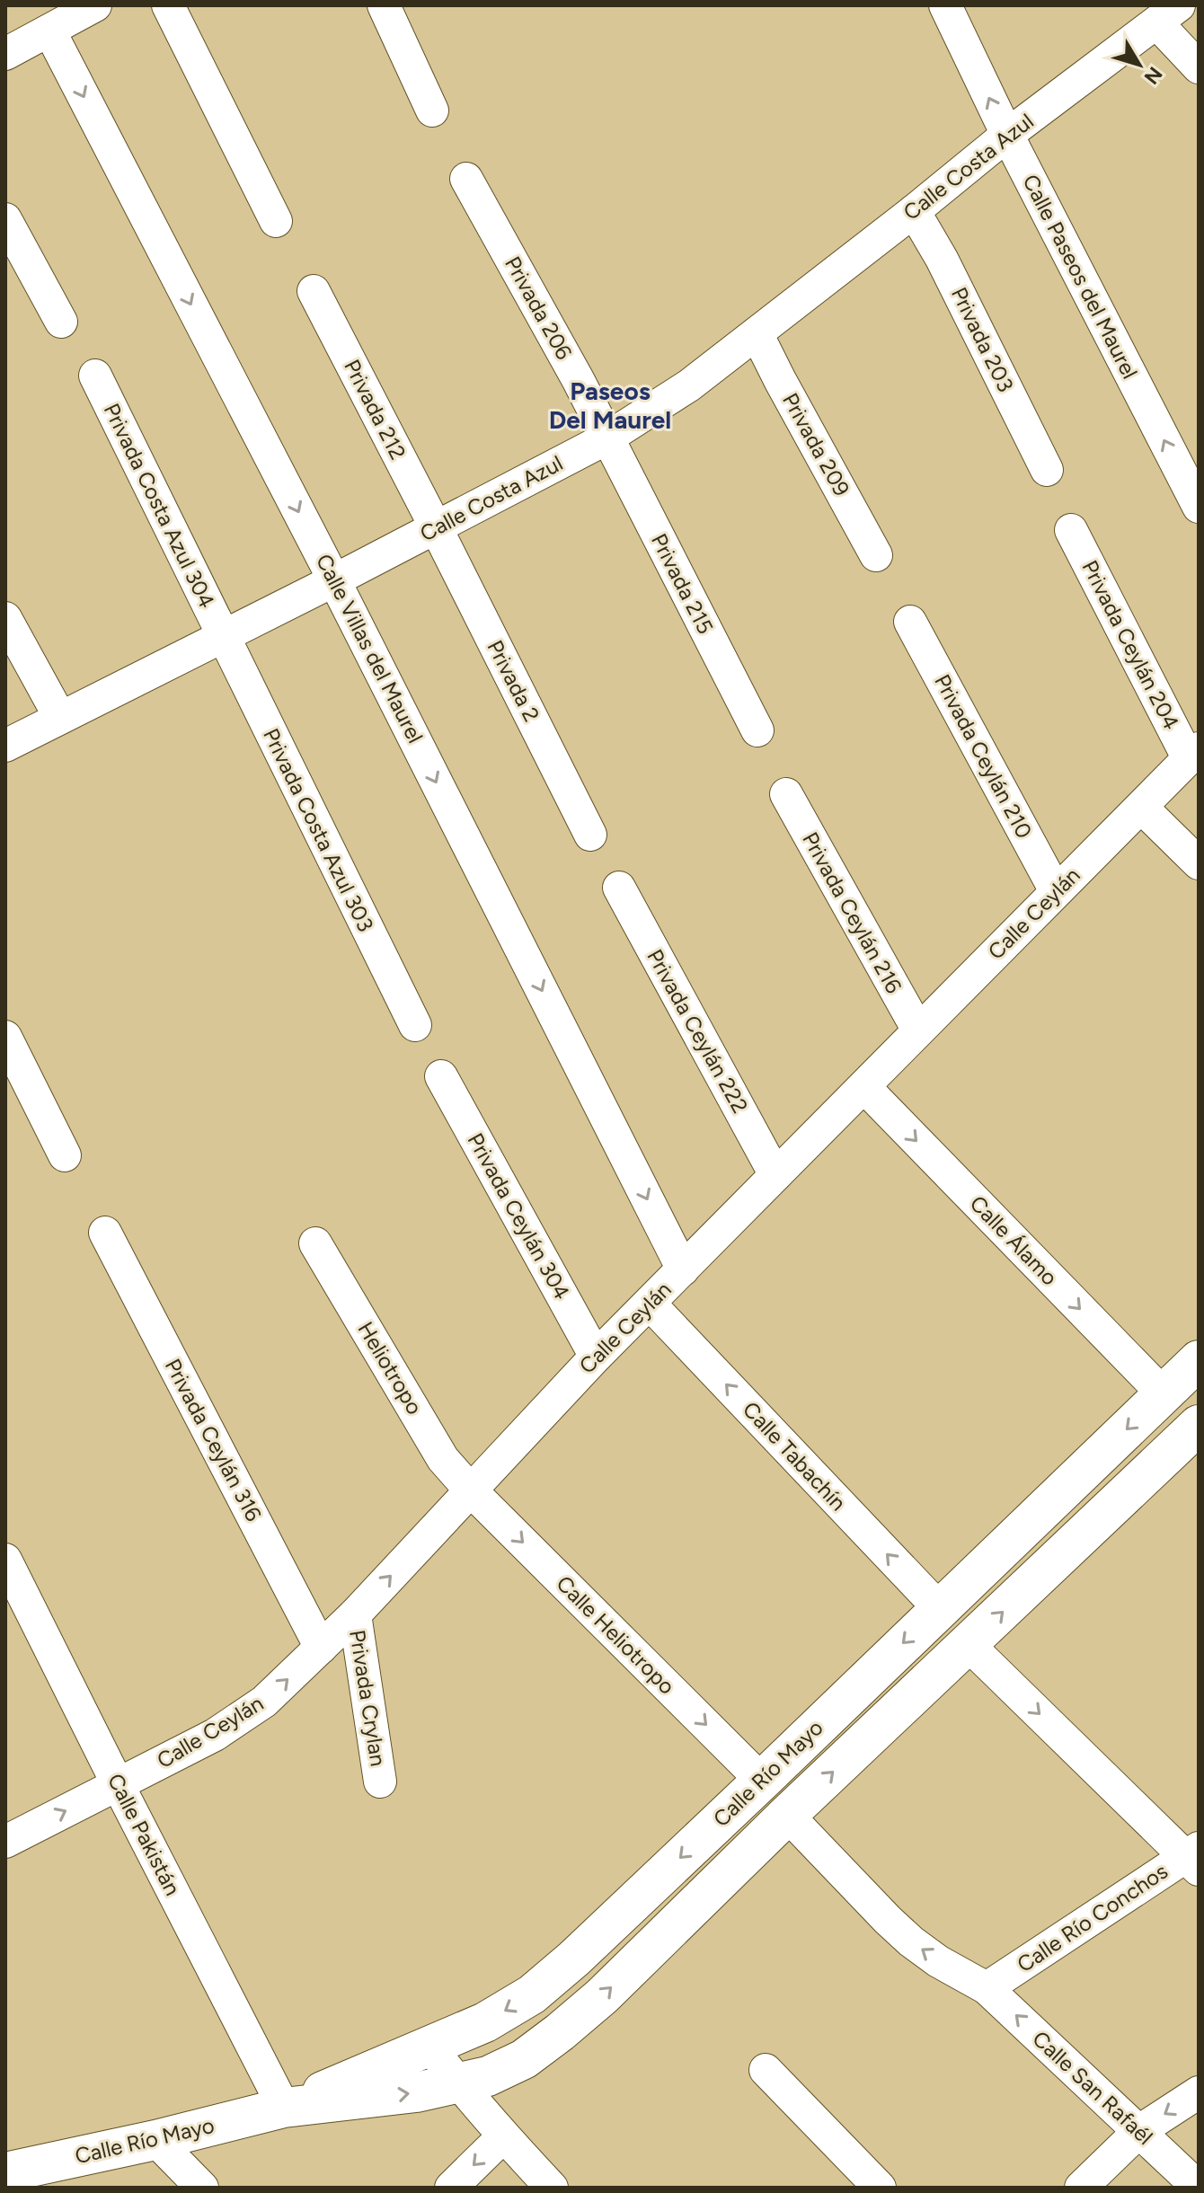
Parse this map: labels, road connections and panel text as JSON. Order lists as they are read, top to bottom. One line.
{"streets":{"street":["Calle Costa Azul","Calle Paseos del Maurel","Privada 206","Privada 203","Privada 212","Privada 209","Privada Costa Azul 304","Privada 215","Privada Ceylán 204","Calle Villas del Maurel","Privada 2","Privada Ceylán 210","Privada Costa Azul 303","Privada Ceylán 216","Calle Ceylán","Privada Ceylán 222","Privada Ceylán 304","Calle Álamo","Heliotropo","Privada Ceylán 316","Calle Tabachín","Calle Heliotropo","Privada Crylan","Calle Río Mayo","Calle Pakistán","Calle Río Conchos","Calle San Rafaél"]},"crossings":[["Calle Costa Azul","Calle Paseos del Maurel"],["Calle Costa Azul","Privada 206"],["Calle Costa Azul","Privada 203"],["Calle Costa Azul","Privada 212"],["Calle Costa Azul","Privada 209"],["Calle Costa Azul","Privada Costa Azul 304"],["Calle Costa Azul","Privada 215"],["Calle Costa Azul","Calle Villas del Maurel"],["Calle Costa Azul","Privada 2"],["Calle Costa Azul","Privada Costa Azul 303"],["Privada 206","Privada 215"],["Privada 212","Privada 2"],["Privada Costa Azul 304","Privada Costa Azul 303"],["Privada Ceylán 204","Calle Ceylán"],["Calle Villas del Maurel","Calle Ceylán"],["Privada Ceylán 210","Calle Ceylán"],["Privada Ceylán 216","Calle Ceylán"],["Calle Ceylán","Privada Ceylán 222"],["Calle Ceylán","Privada Ceylán 304"],["Calle Ceylán","Calle Álamo"],["Calle Ceylán","Heliotropo"],["Calle Ceylán","Privada Ceylán 316"],["Calle Ceylán","Calle Tabachín"],["Calle Ceylán","Calle Heliotropo"],["Calle Ceylán","Privada Crylan"],["Calle Ceylán","Calle Pakistán"],["Calle Álamo","Calle Río Mayo"],["Heliotropo","Calle Heliotropo"],["Calle Tabachín","Calle Río Mayo"],["Calle Heliotropo","Calle Río Mayo"],["Calle Río Mayo","Calle Pakistán"],["Calle Río Conchos","Calle San Rafaél"]],"one_way":["Calle Paseos del Maurel","Calle Villas del Maurel","Calle Álamo","Calle Tabachín","Calle Heliotropo"],"districts":["Paseos Del Maurel"],"north":"bottom right"}
